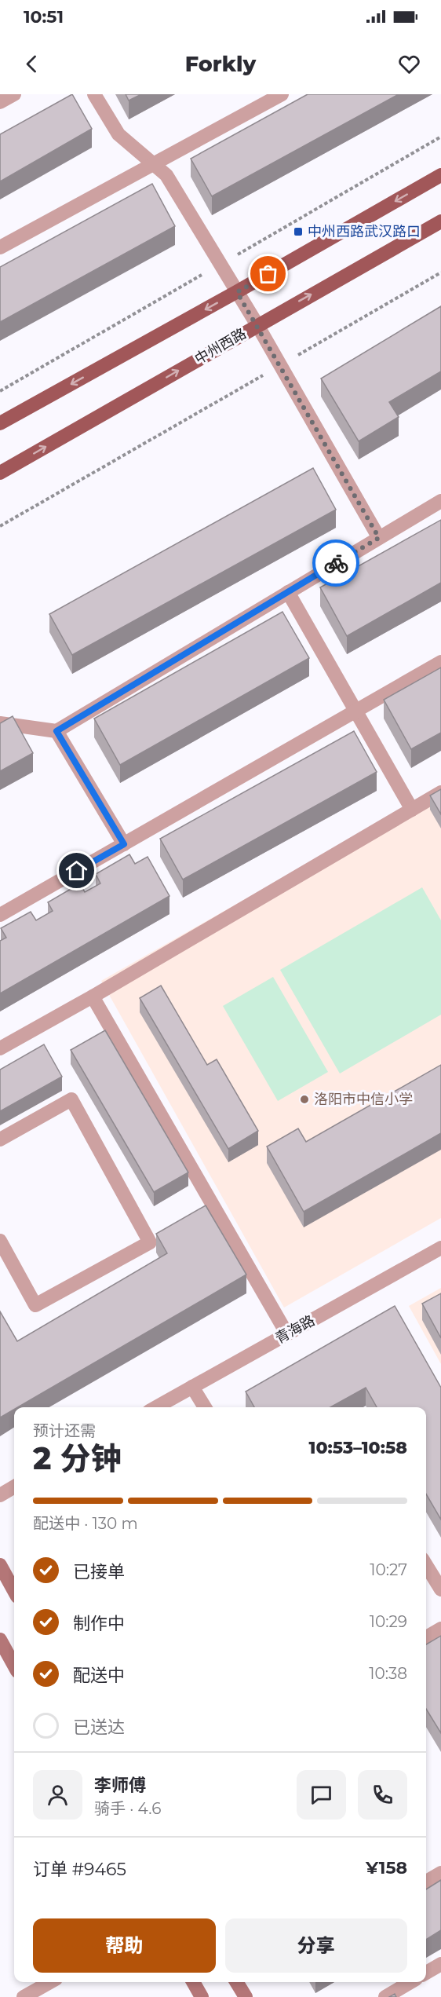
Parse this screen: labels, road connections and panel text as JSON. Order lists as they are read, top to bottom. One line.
{"streets":{"main road":["中州西路"],"street":["青海路"]},"places":{"transit":["中州西路武汉路口"],"other":["洛阳市中信小学"]},"page":{"status":"10:51","header":"Forkly","heading":["2 分钟","预计还需","10:53–10:58"],"panel":["李师傅","骑手 · 4.6","订单 #9465","¥158"],"bar":"配送中 · 130 m","list":[["已接单","10:27"],["制作中","10:29"],["配送中","10:38"],"已送达"],"buttons":["帮助","分享"]}}
